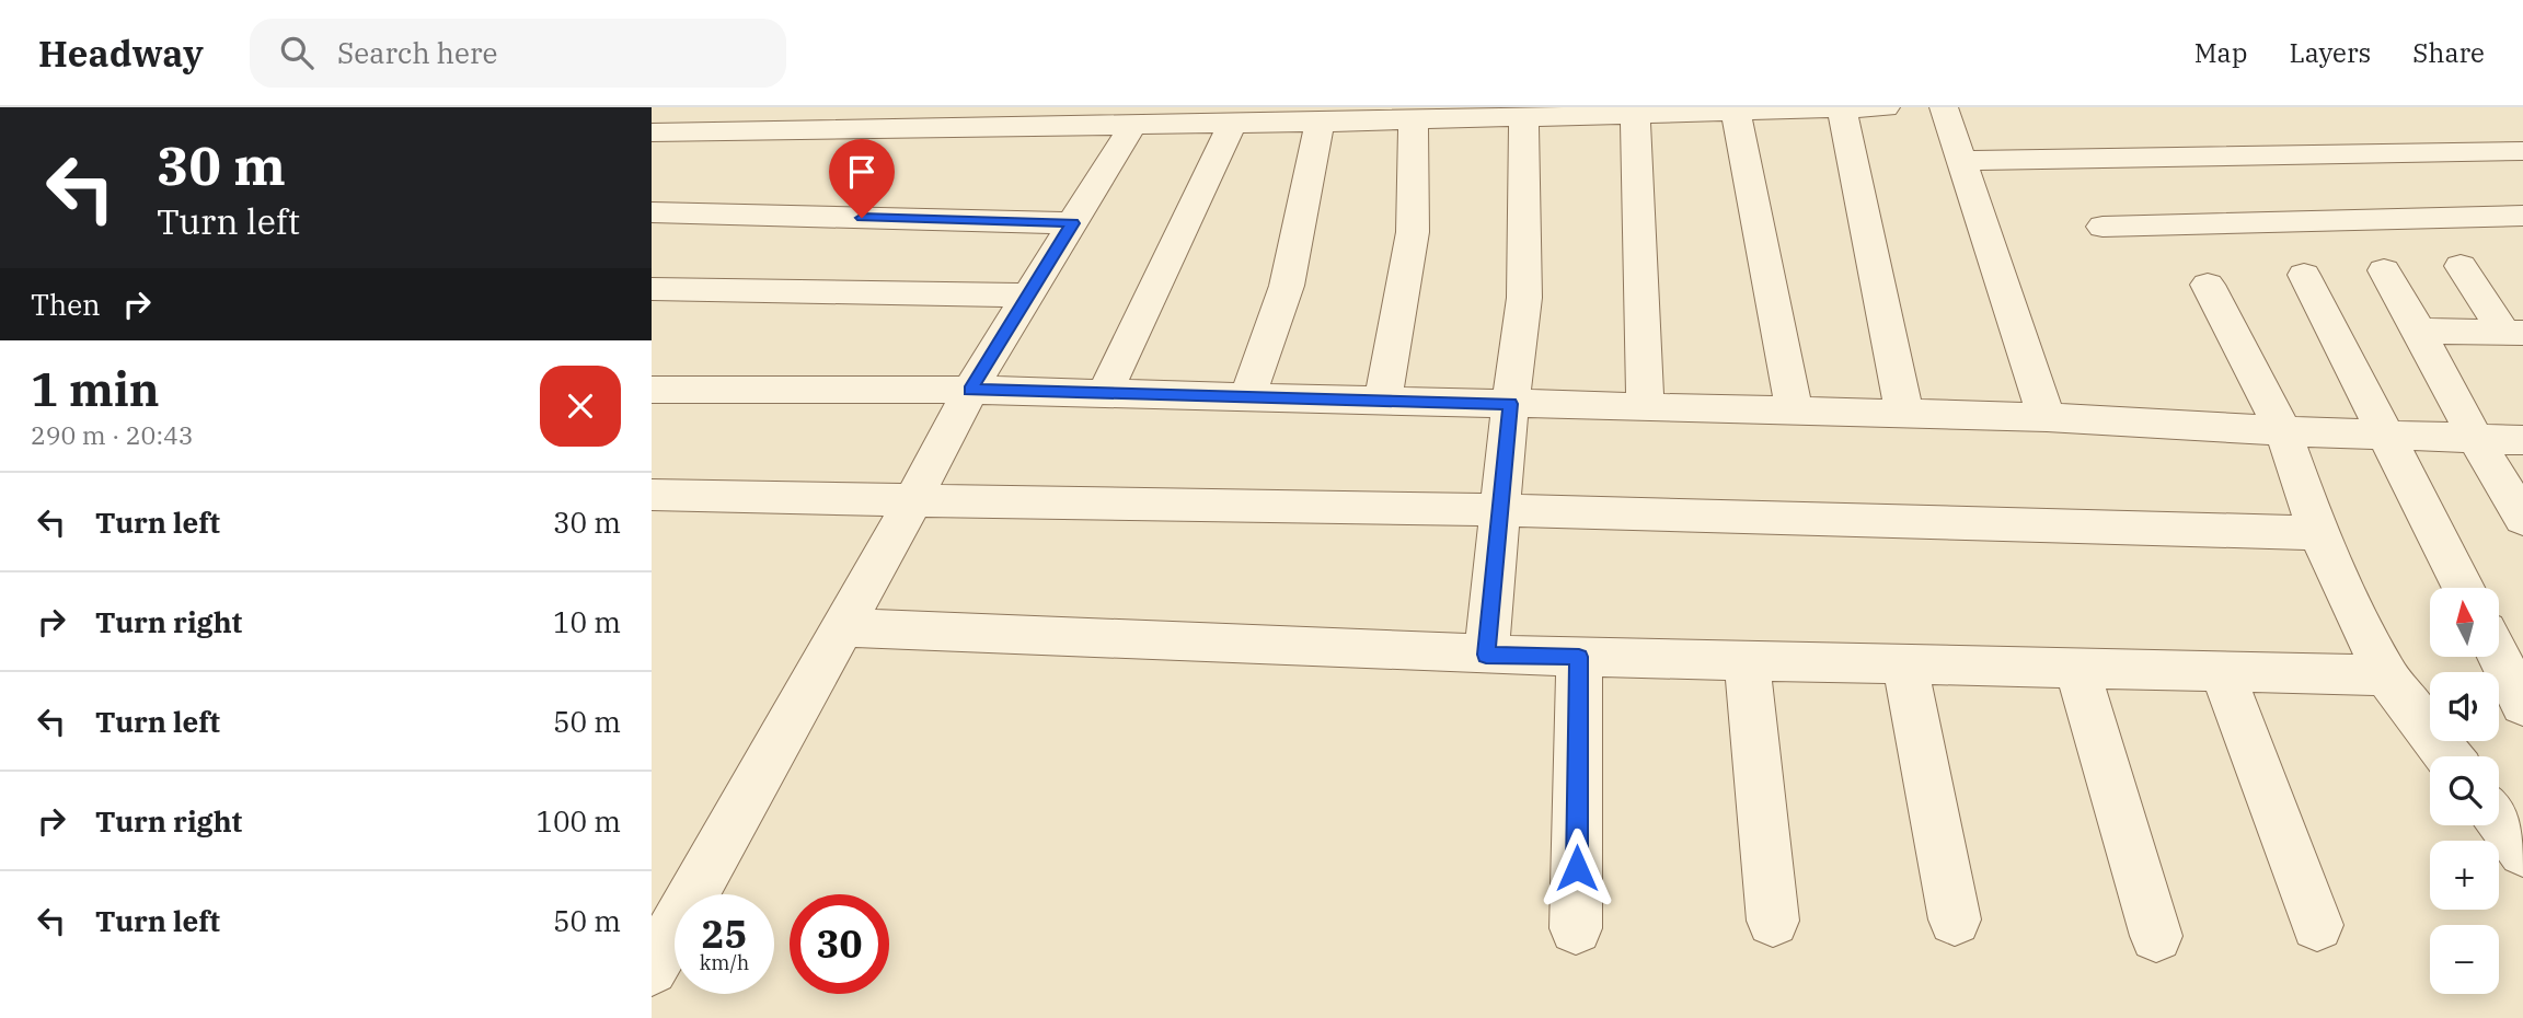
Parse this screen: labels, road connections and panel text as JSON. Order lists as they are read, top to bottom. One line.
{"north":"top","page":{"header":"Headway","search":"Search here","nav":["Map","Layers","Share"],"turn":["30 m","Turn left"],"then":"Then","heading":["1 min","290 m · 20:43"],"list":[{"name":"Turn left","value":"30 m"},{"name":"Turn right","value":"10 m"},{"name":"Turn left","value":"50 m"},{"name":"Turn right","value":"100 m"},{"name":"Turn left","value":"50 m"}],"map_buttons":["+","−"],"speed":"25 km/h","limit":"30"}}
